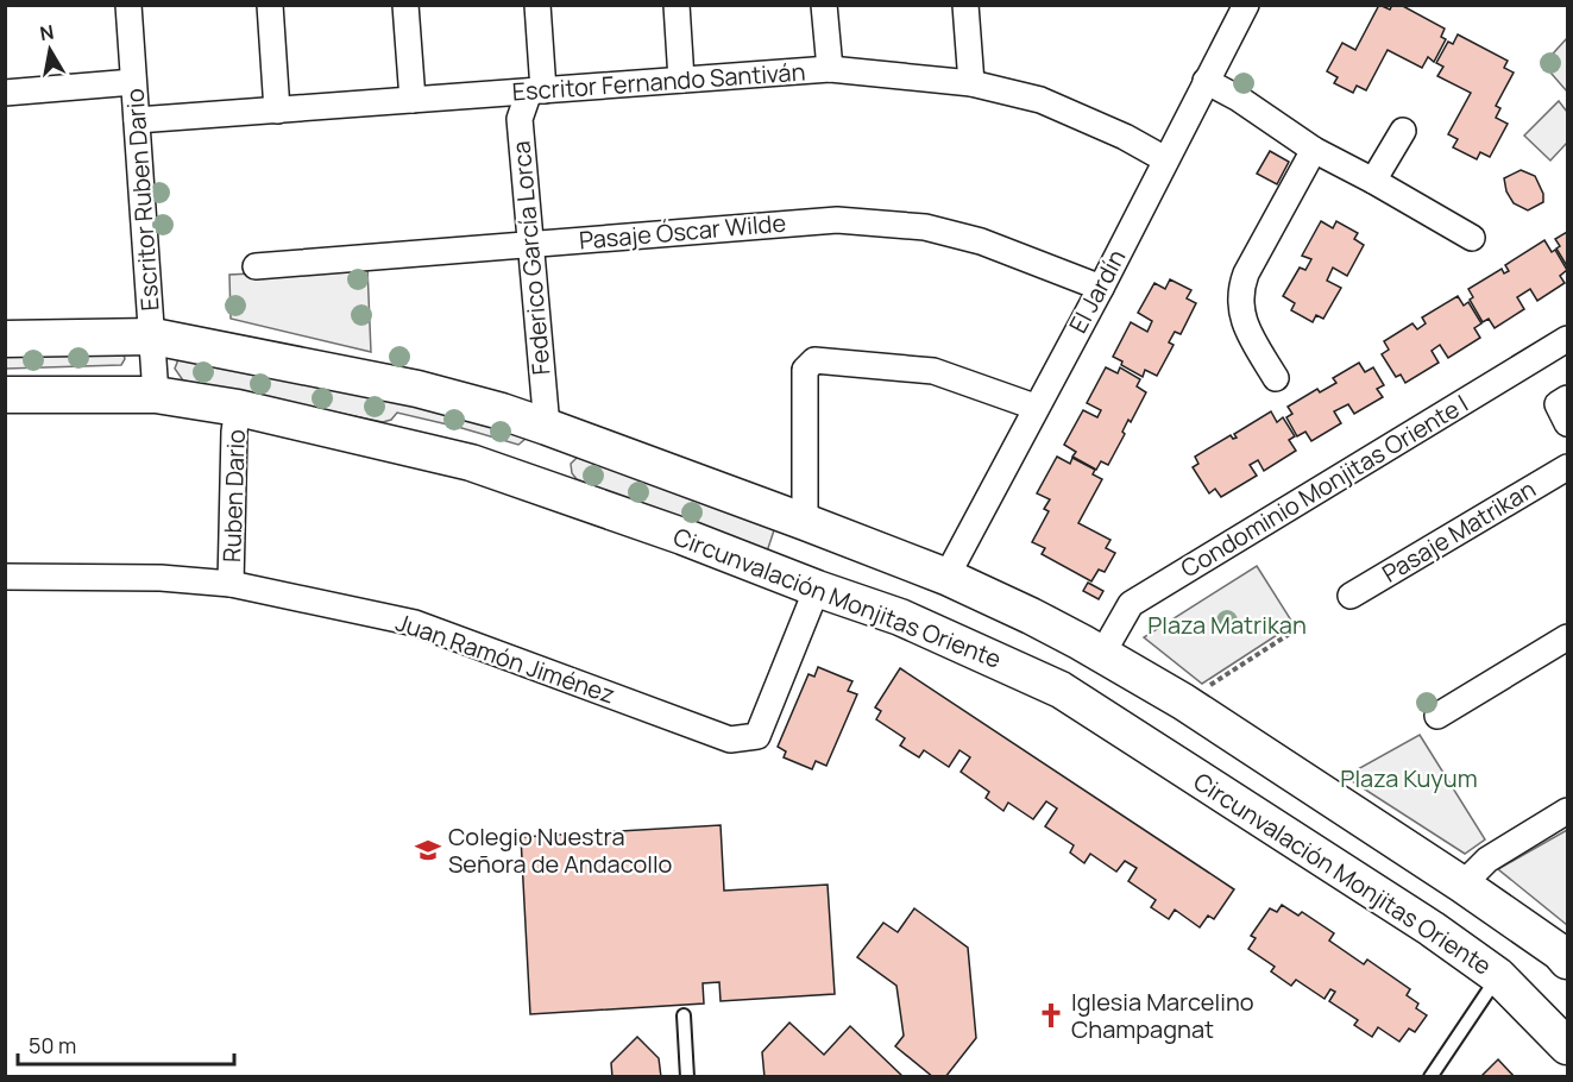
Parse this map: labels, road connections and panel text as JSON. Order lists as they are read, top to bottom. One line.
{"streets":{"street":["Escritor Fernando Santiván","Escritor Ruben Dario","Pasaje Óscar Wilde","Federico García Lorca","El Jardín","Condominio Monjitas Oriente I","Ruben Dario","Pasaje Matrikan","Circunvalación Monjitas Oriente","Juan Ramón Jiménez"]},"crossings":[["Escritor Fernando Santiván","Escritor Ruben Dario"],["Escritor Fernando Santiván","Federico García Lorca"],["Escritor Fernando Santiván","El Jardín"],["Escritor Ruben Dario","Circunvalación Monjitas Oriente"],["Pasaje Óscar Wilde","Federico García Lorca"],["Pasaje Óscar Wilde","El Jardín"],["Ruben Dario","Circunvalación Monjitas Oriente"],["Ruben Dario","Juan Ramón Jiménez"],["Circunvalación Monjitas Oriente","Juan Ramón Jiménez"]],"parks":["Plaza Matrikan","Plaza Kuyum"],"places":{"school or university":["Colegio Nuestra Señora de Andacollo"],"church":["Iglesia Marcelino Champagnat"]},"scale_bar":"50 m","north":"top"}
